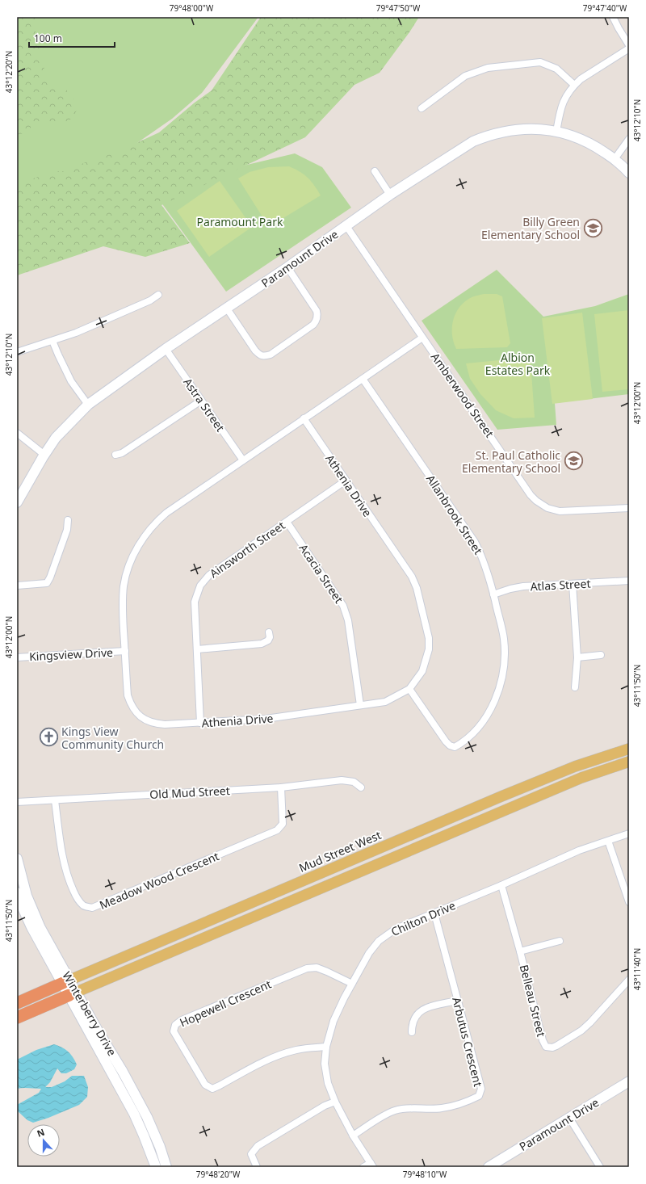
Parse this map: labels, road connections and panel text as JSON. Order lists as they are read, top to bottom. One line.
{"streets":{"main road":["Mud Street West"],"street":["Paramount Drive","Amberwood Street","Astra Street","Athenia Drive","Allanbrook Street","Ainsworth Street","Acacia Street","Atlas Street","Kingsview Drive","Old Mud Street","Meadow Wood Crescent","Chilton Drive","Belleau Street","Hopewell Crescent","Winterberry Drive","Arbutus Crescent"]},"crossings":[["Paramount Drive","Amberwood Street"],["Paramount Drive","Astra Street"],["Amberwood Street","Athenia Drive"],["Astra Street","Athenia Drive"],["Athenia Drive","Allanbrook Street"],["Athenia Drive","Ainsworth Street"],["Athenia Drive","Acacia Street"],["Athenia Drive","Kingsview Drive"],["Allanbrook Street","Atlas Street"],["Ainsworth Street","Acacia Street"],["Old Mud Street","Meadow Wood Crescent"],["Mud Street West","Winterberry Drive"],["Chilton Drive","Belleau Street"],["Chilton Drive","Hopewell Crescent"],["Chilton Drive","Arbutus Crescent"]],"parks":["Paramount Park","Albion Estates Park"],"places":{"school or university":["Billy Green Elementary School","St. Paul Catholic Elementary School"],"church":["Kings View Community Church"]},"scale_bar":"100 m","north":"top","coordinates":["79°48'00\"W","79°47'50\"W","79°47'40\"W","43°12'20\"N","43°12'10\"N","43°12'00\"N","43°11'50\"N","43°11'40\"N","79°48'20\"W","79°48'10\"W"]}
